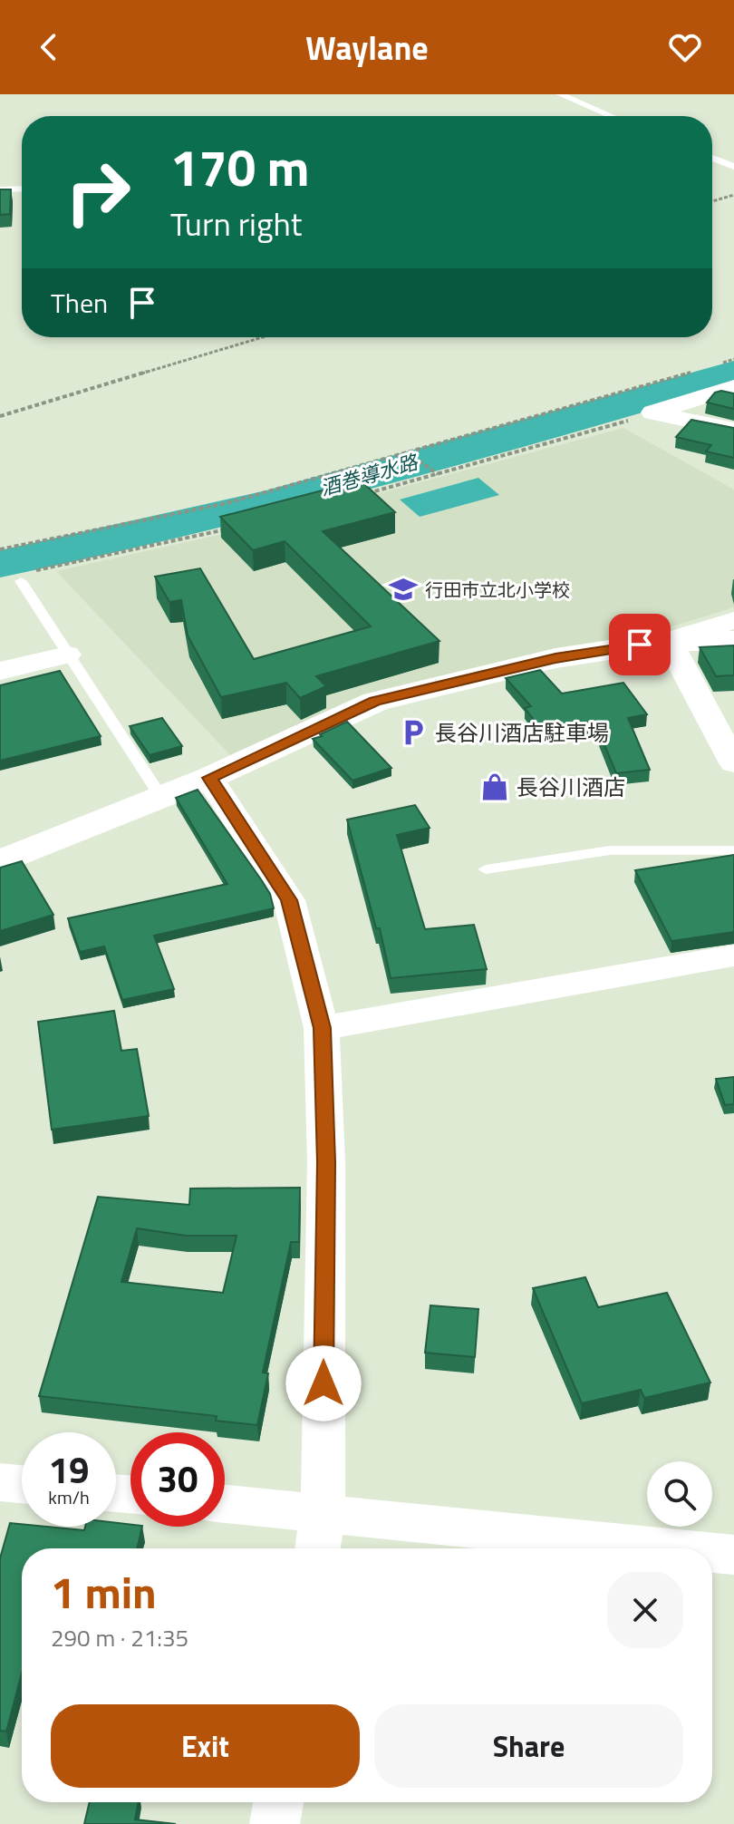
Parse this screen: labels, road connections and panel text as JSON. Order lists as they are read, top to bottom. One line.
{"water":["酒巻導水路"],"places":{"school or university":["行田市立北小学校"],"parking":["長谷川酒店駐車場"],"shop":["長谷川酒店"]},"page":{"header":"Waylane","turn":["170 m","Turn right"],"then":"Then","speed":"19 km/h","limit":"30","heading":["1 min","290 m · 21:35"],"buttons":["Exit","Share"]}}
